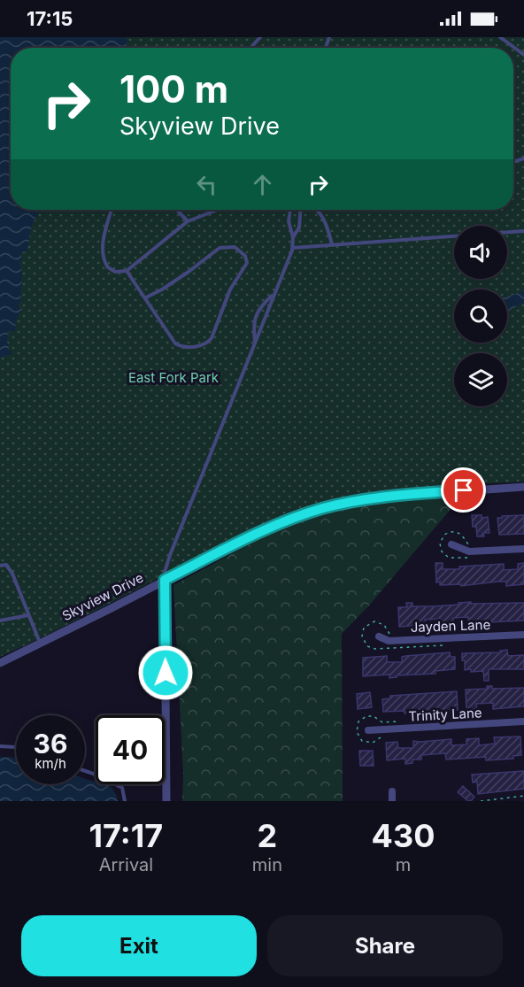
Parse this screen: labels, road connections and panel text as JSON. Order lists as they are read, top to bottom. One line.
{"streets":{"street":["Skyview Drive","Jayden Lane","Trinity Lane"]},"parks":["East Fork Park"],"page":{"status":"17:15","turn":["100 m","Skyview Drive"],"speed":"36 km/h","limit":"40","eta":["17:17","Arrival","2","min","430","m"],"buttons":["Exit","Share"]}}
